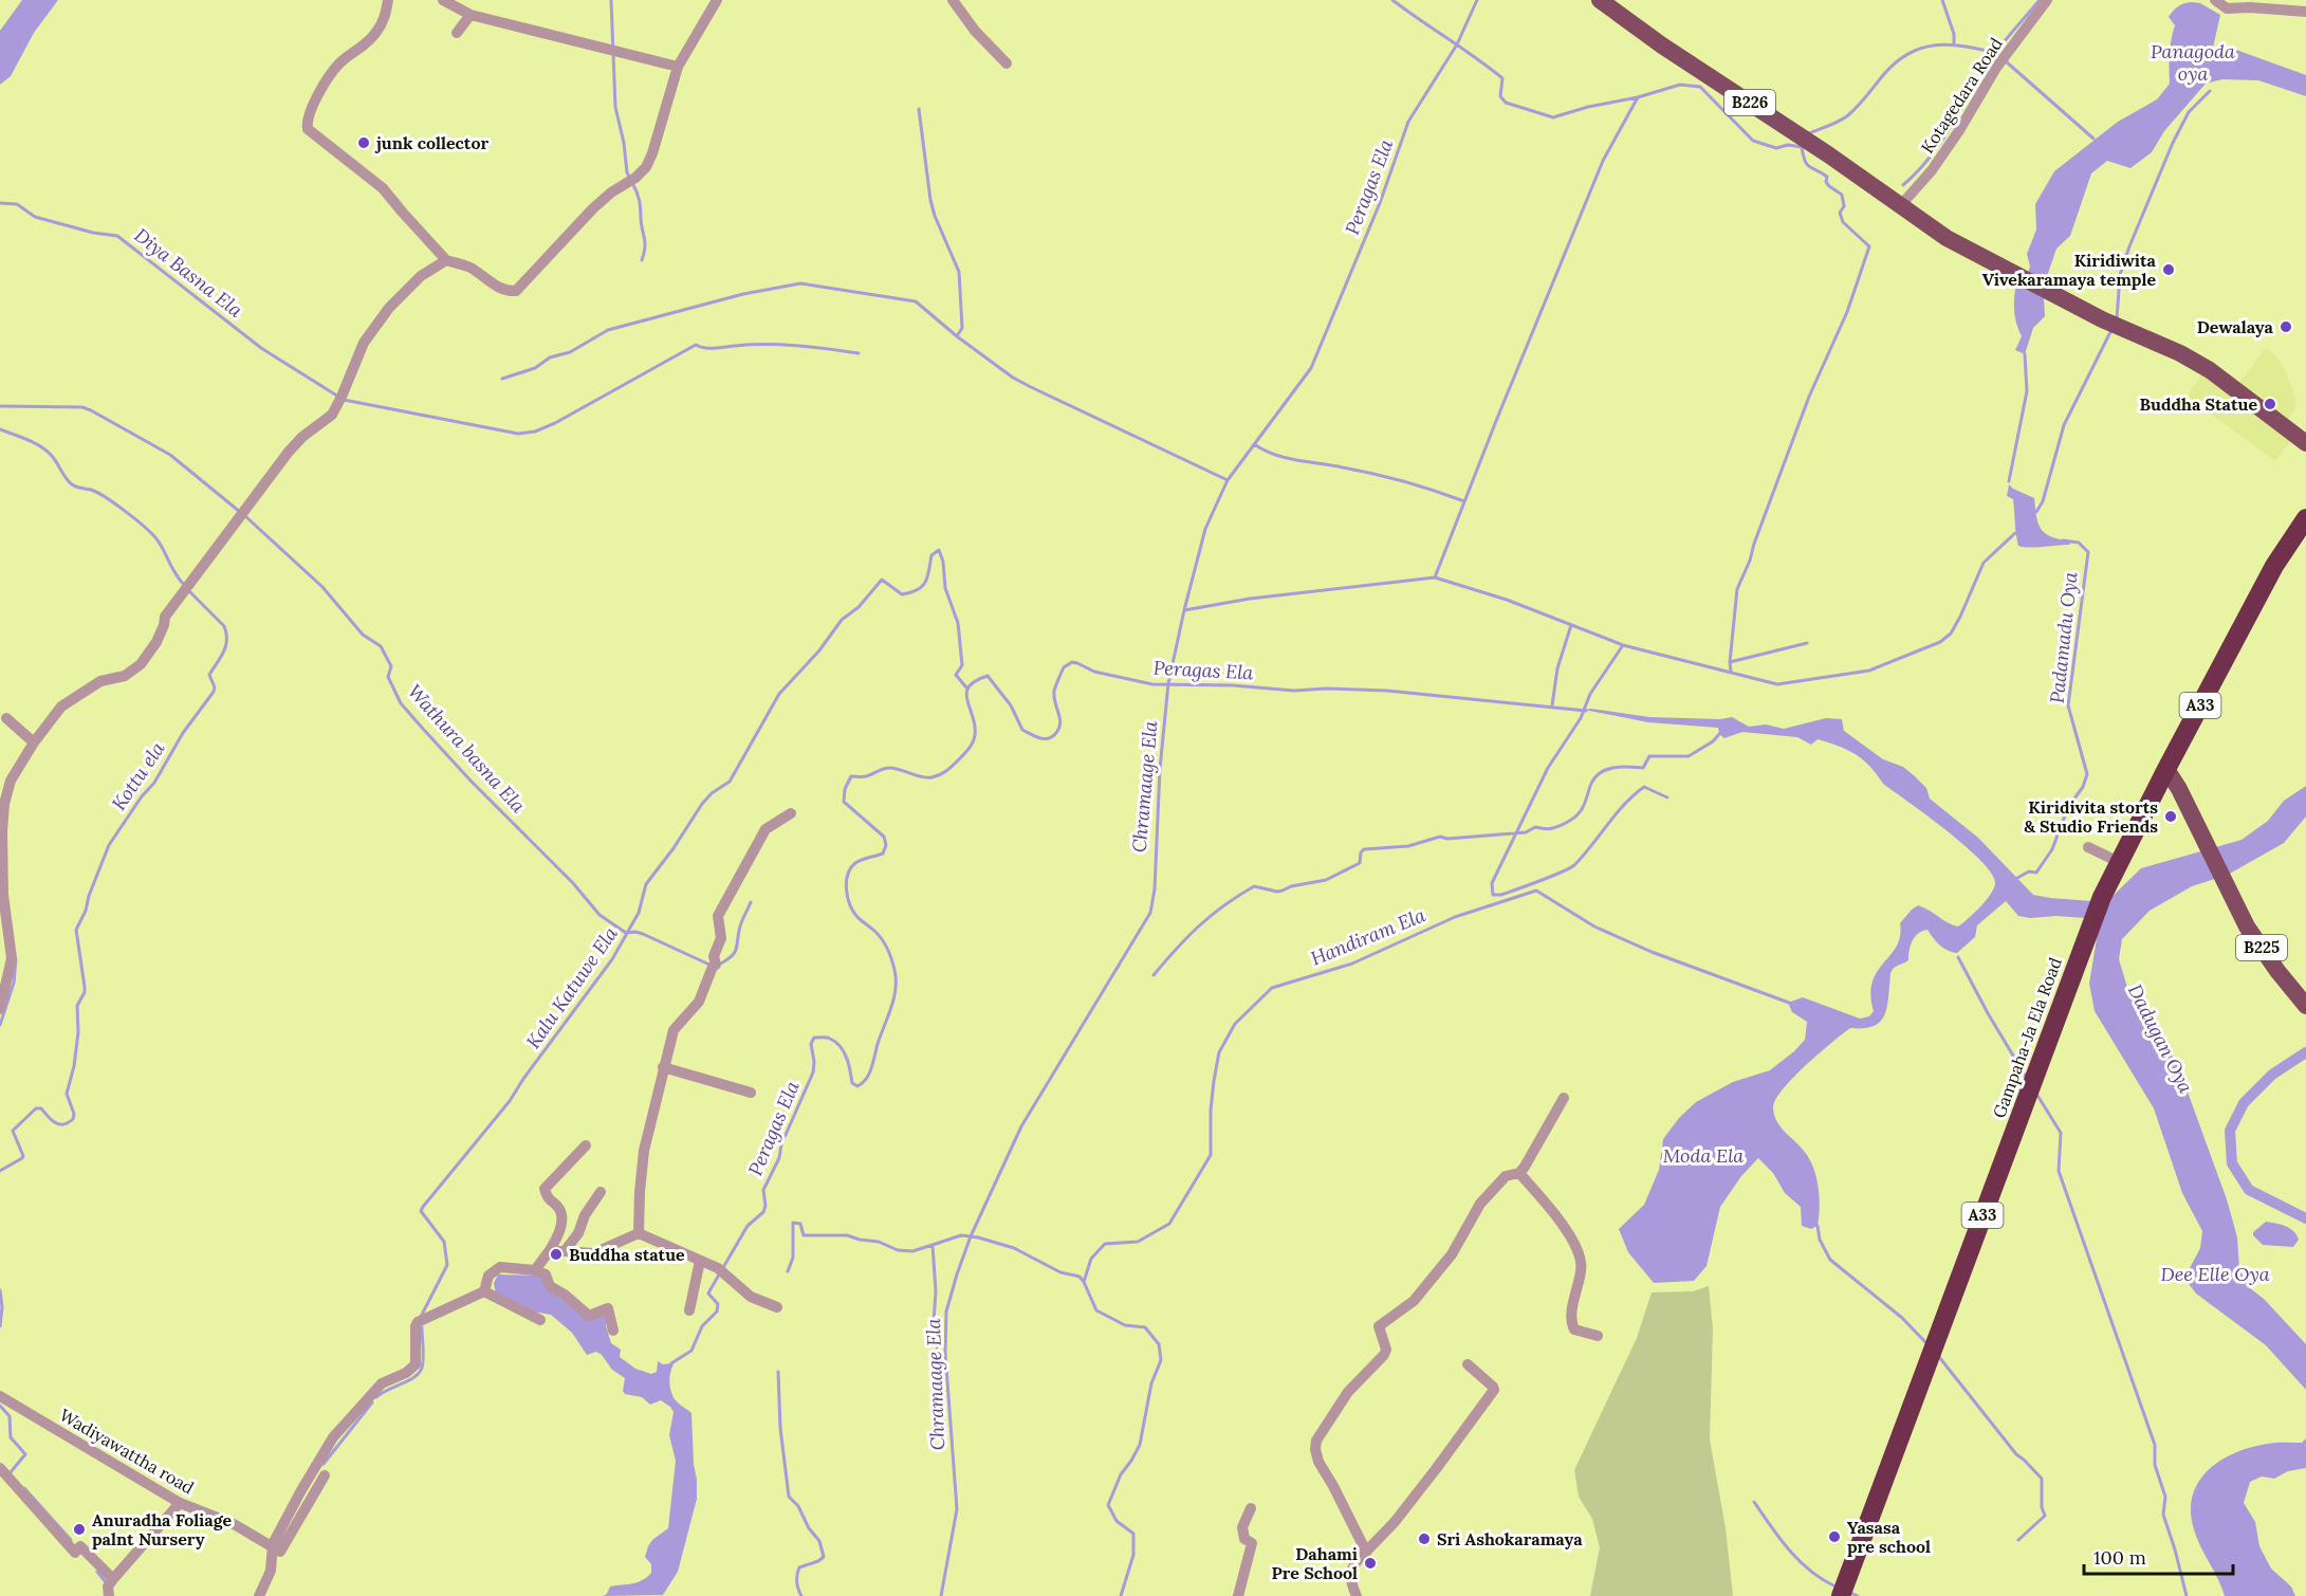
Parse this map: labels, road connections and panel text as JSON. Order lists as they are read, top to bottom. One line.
{"streets":{"highway":["A33","Gampaha-Ja Ela Road"],"main road":["B226","B225"],"street":["Kotagedara Road","Wadiyawattha road"]},"crossings":[["Kotagedara Road","B226"],["B225","Gampaha-Ja Ela Road"]],"water":["Panagoda oya","Peragas Ela","Diya Basna Ela","Padamadu Oya","Wathura basna Ela","Kottu ela","Chramaage Ela","Handiram Ela","Kalu Katuwe Ela","Dadugan Oya","Moda Ela","Dee Elle Oya"],"places":["junk collector","Kiridiwita Vivekaramaya temple","Dewalaya","Buddha Statue","Kiridivita storts & Studio Friends","Buddha statue","Anuradha Foliage palnt Nursery","Yasasa pre school","Sri Ashokaramaya","Dahami Pre School"],"scale_bar":"100 m"}
